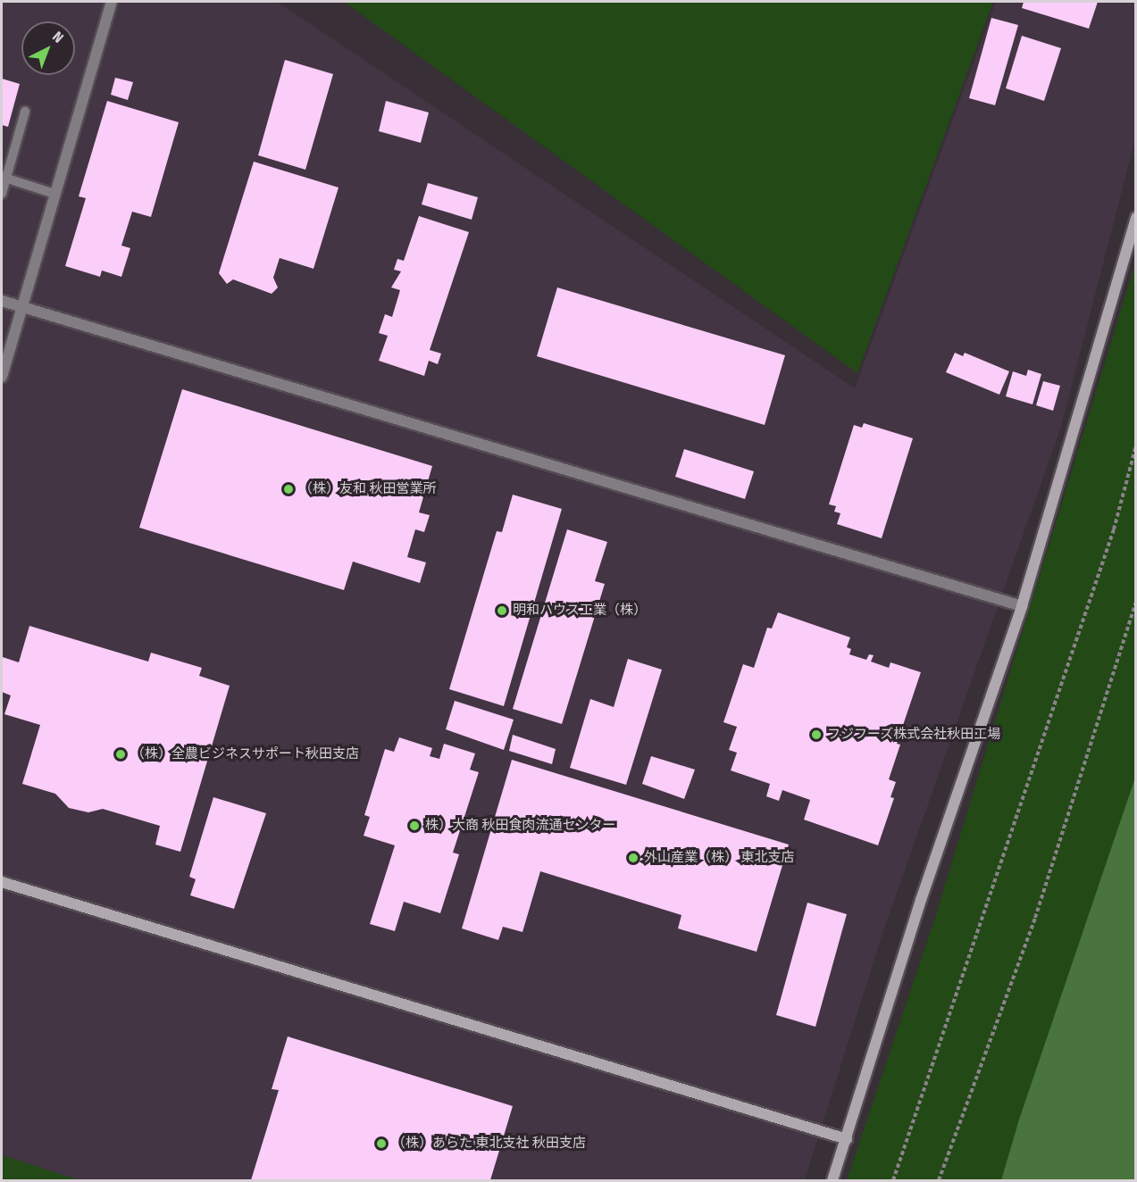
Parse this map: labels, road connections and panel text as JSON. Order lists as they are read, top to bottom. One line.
{"places":["（株）友和 秋田営業所","明和ハウス工業（株）","フジフーズ株式会社秋田工場","（株）全農ビジネスサポート秋田支店","株）大商 秋田食肉流通センター","外山産業（株） 東北支店","（株）あらた 東北支社 秋田支店"],"north":"top right"}
